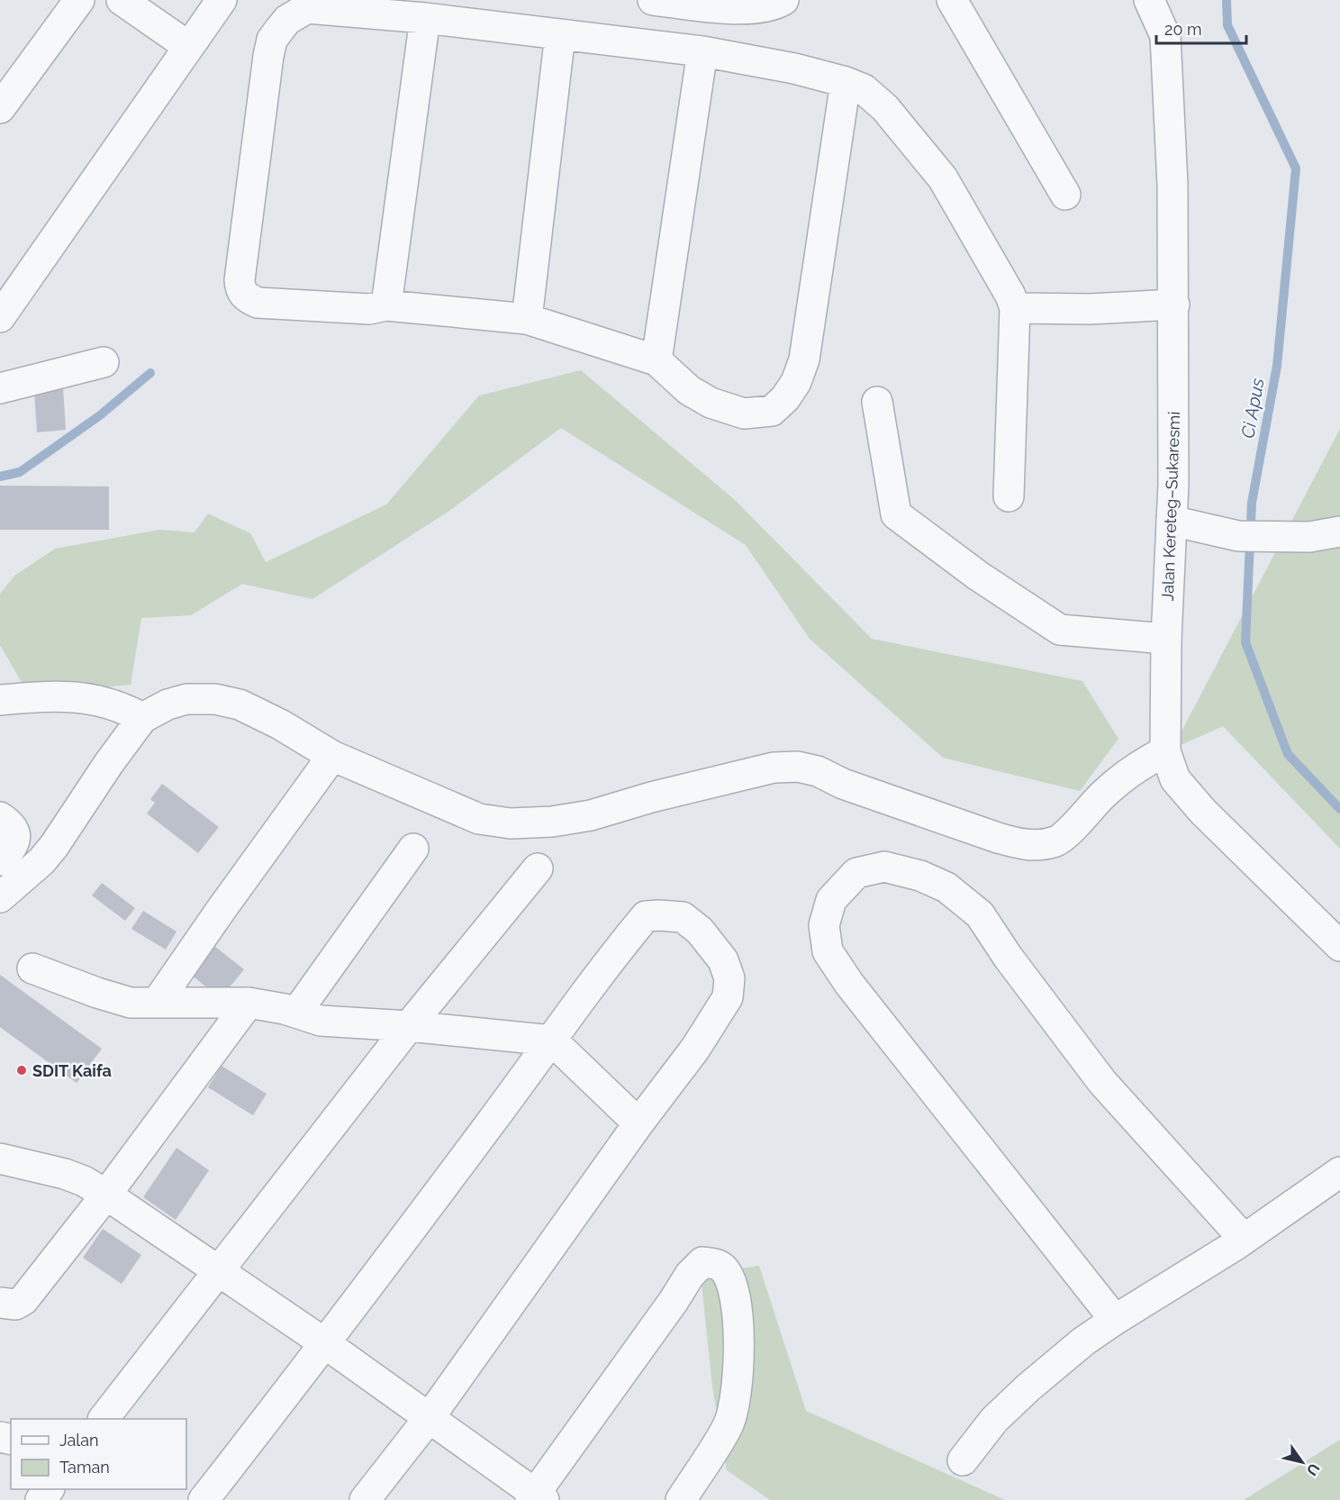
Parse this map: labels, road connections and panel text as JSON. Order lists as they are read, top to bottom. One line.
{"streets":{"street":["Jalan Kereteg–Sukaresmi"]},"water":["Ci Apus"],"places":["SDIT Kaifa"],"legend":["Jalan","Taman"],"scale_bar":"20 m","north":"bottom right"}
